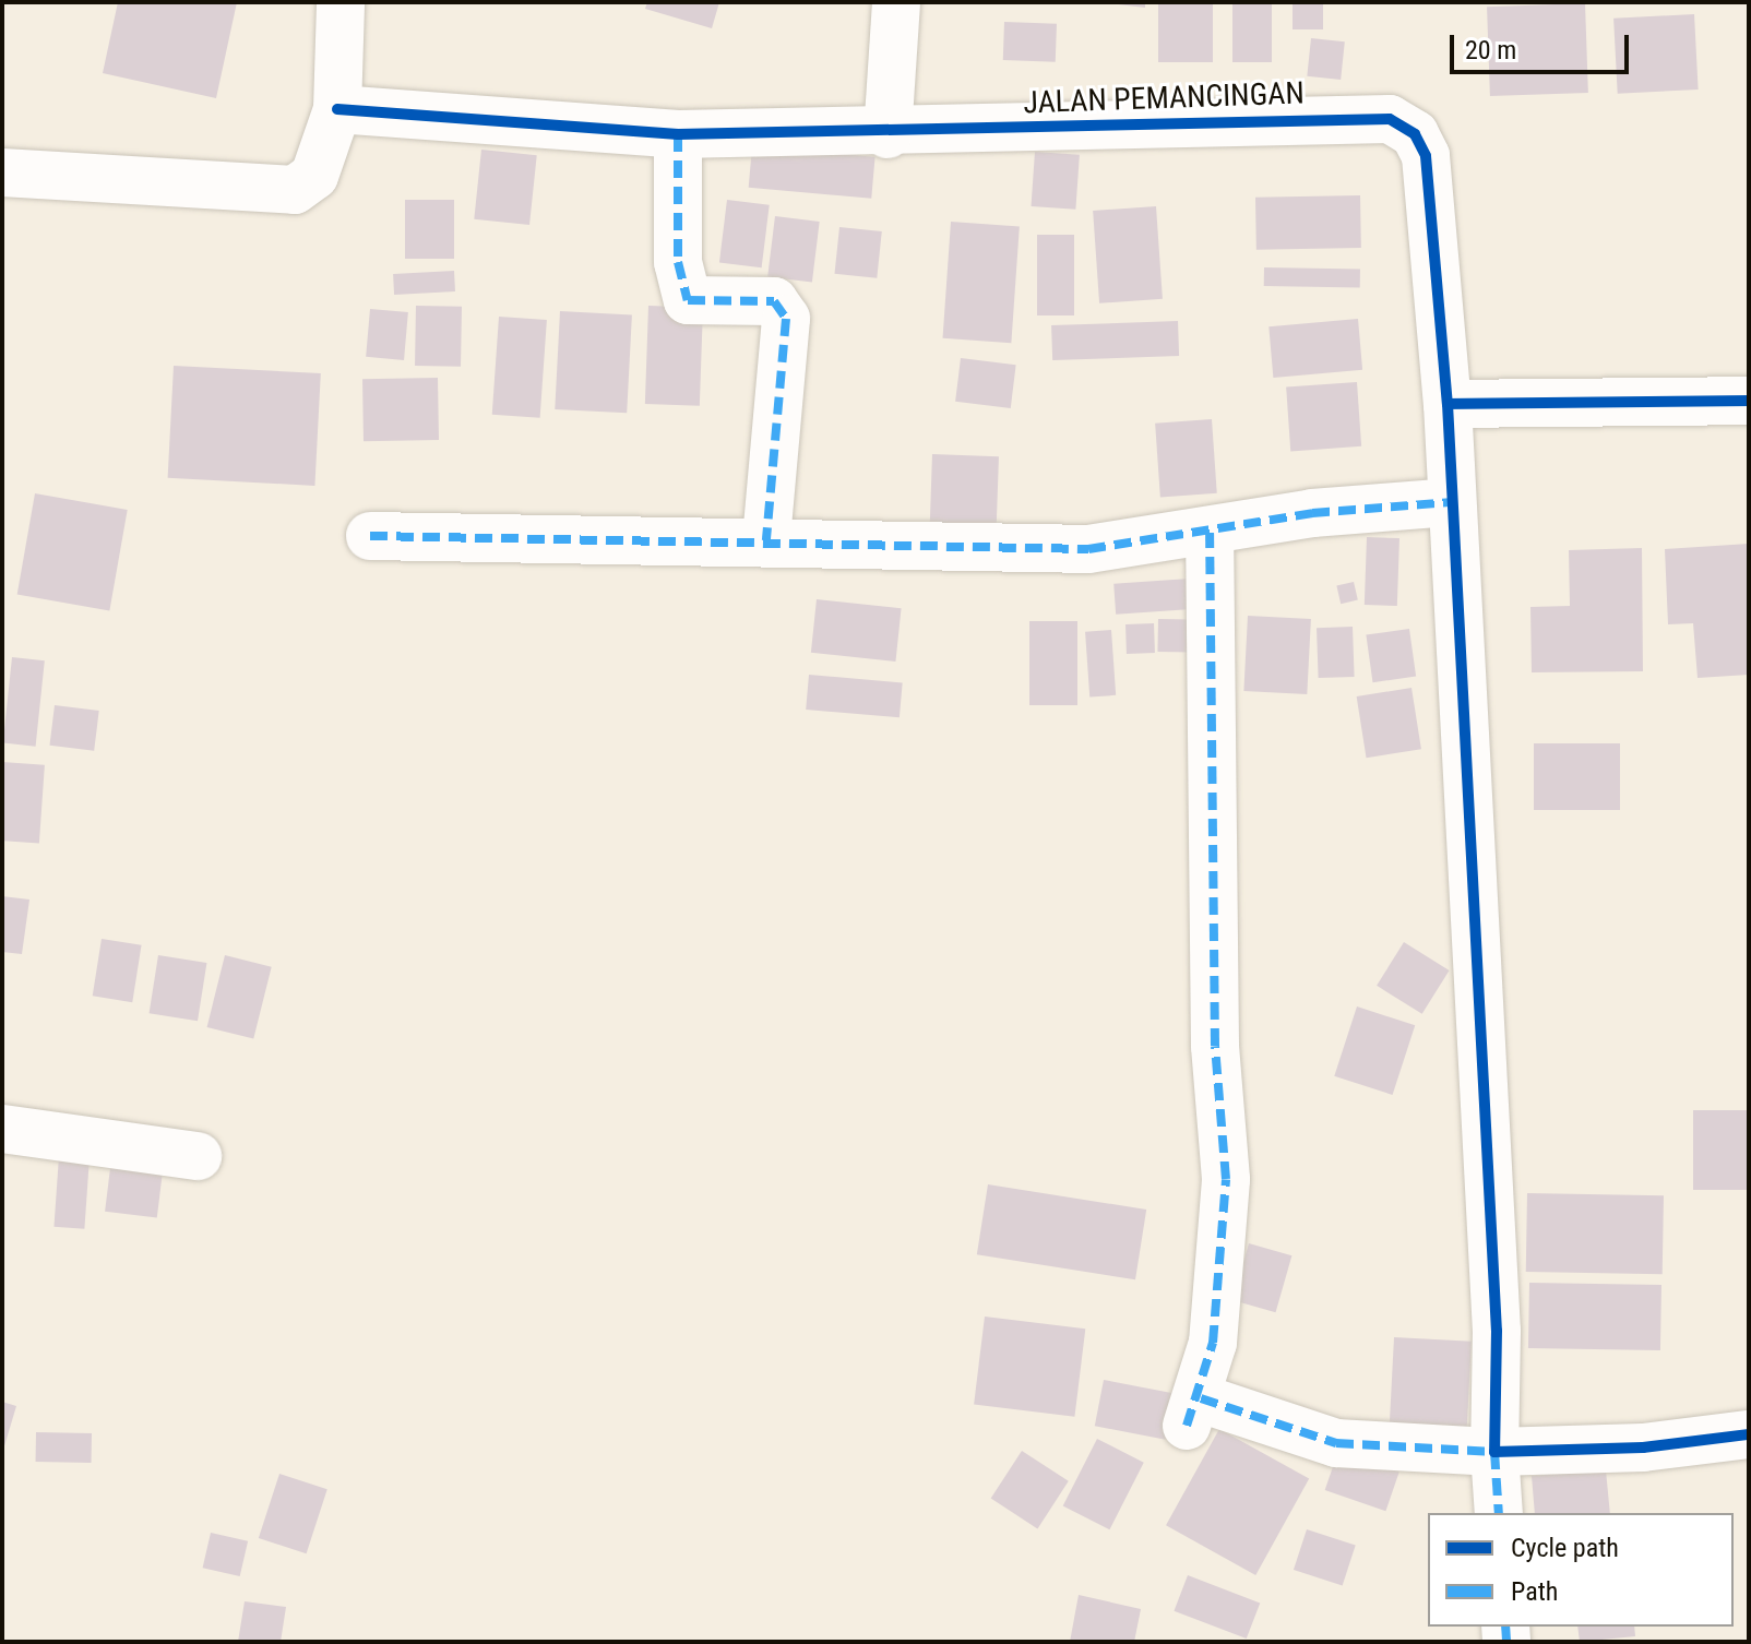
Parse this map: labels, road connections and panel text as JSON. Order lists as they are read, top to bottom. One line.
{"streets":{"street":["JALAN PEMANCINGAN"]},"legend":["Cycle path","Path"],"scale_bar":"20 m"}
